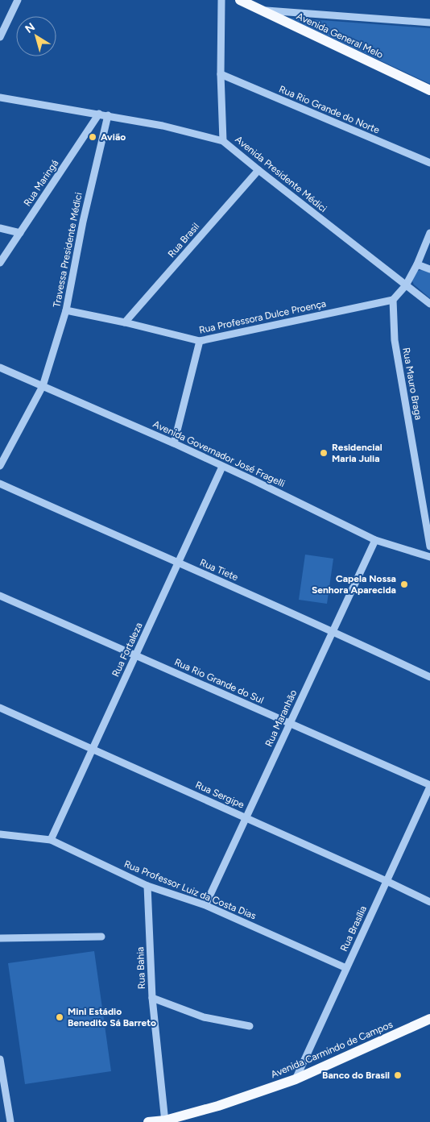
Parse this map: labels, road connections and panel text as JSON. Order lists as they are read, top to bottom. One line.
{"streets":{"main road":["Avenida General Melo","Avenida Carmindo de Campos"],"street":["Rua Rio Grande do Norte","Avenida Presidente Médici","Rua Maringá","Rua Brasil","Travessa Presidente Médici","Rua Professora Dulce Proença","Rua Mauro Braga","Avenida Governador José Fragelli","Rua Tiete","Rua Fortaleza","Rua Rio Grande do Sul","Rua Maranhão","Rua Sergipe","Rua Professor Luiz da Costa Dias","Rua Brasília","Rua Bahia"]},"crossings":[["Avenida Presidente Médici","Rua Maringá"],["Avenida Presidente Médici","Rua Brasil"],["Avenida Presidente Médici","Travessa Presidente Médici"],["Rua Brasil","Rua Professora Dulce Proença"],["Travessa Presidente Médici","Rua Professora Dulce Proença"],["Travessa Presidente Médici","Avenida Governador José Fragelli"],["Rua Professora Dulce Proença","Rua Mauro Braga"],["Avenida Governador José Fragelli","Rua Fortaleza"],["Avenida Governador José Fragelli","Rua Maranhão"],["Rua Tiete","Rua Fortaleza"],["Rua Tiete","Rua Maranhão"],["Rua Fortaleza","Rua Rio Grande do Sul"],["Rua Fortaleza","Rua Sergipe"],["Rua Fortaleza","Rua Professor Luiz da Costa Dias"],["Rua Rio Grande do Sul","Rua Maranhão"],["Rua Rio Grande do Sul","Rua Brasília"],["Rua Maranhão","Rua Sergipe"],["Rua Maranhão","Rua Professor Luiz da Costa Dias"],["Rua Sergipe","Rua Brasília"],["Rua Professor Luiz da Costa Dias","Rua Brasília"],["Rua Professor Luiz da Costa Dias","Rua Bahia"],["Rua Brasília","Avenida Carmindo de Campos"],["Rua Bahia","Avenida Carmindo de Campos"]],"places":["Avião","Residencial Maria Julia","Capela Nossa Senhora Aparecida","Mini Estádio Benedito Sá Barreto","Banco do Brasil"],"north":"top left"}
